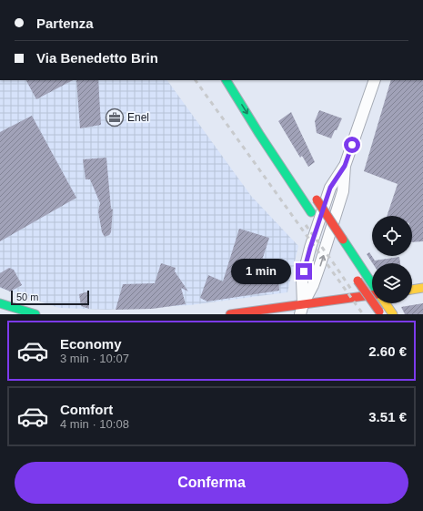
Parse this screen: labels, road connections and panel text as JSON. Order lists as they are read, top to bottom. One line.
{"places":{"office":["Enel"]},"scale_bar":"50 m","page":{"banner":["Partenza","Via Benedetto Brin"],"bubble":"1 min","scale":"50 m","list":[{"name":"Economy","note":"3 min · 10:07","value":"2.60 €"},{"name":"Comfort","note":"4 min · 10:08","value":"3.51 €"}],"buttons":"Conferma"}}
